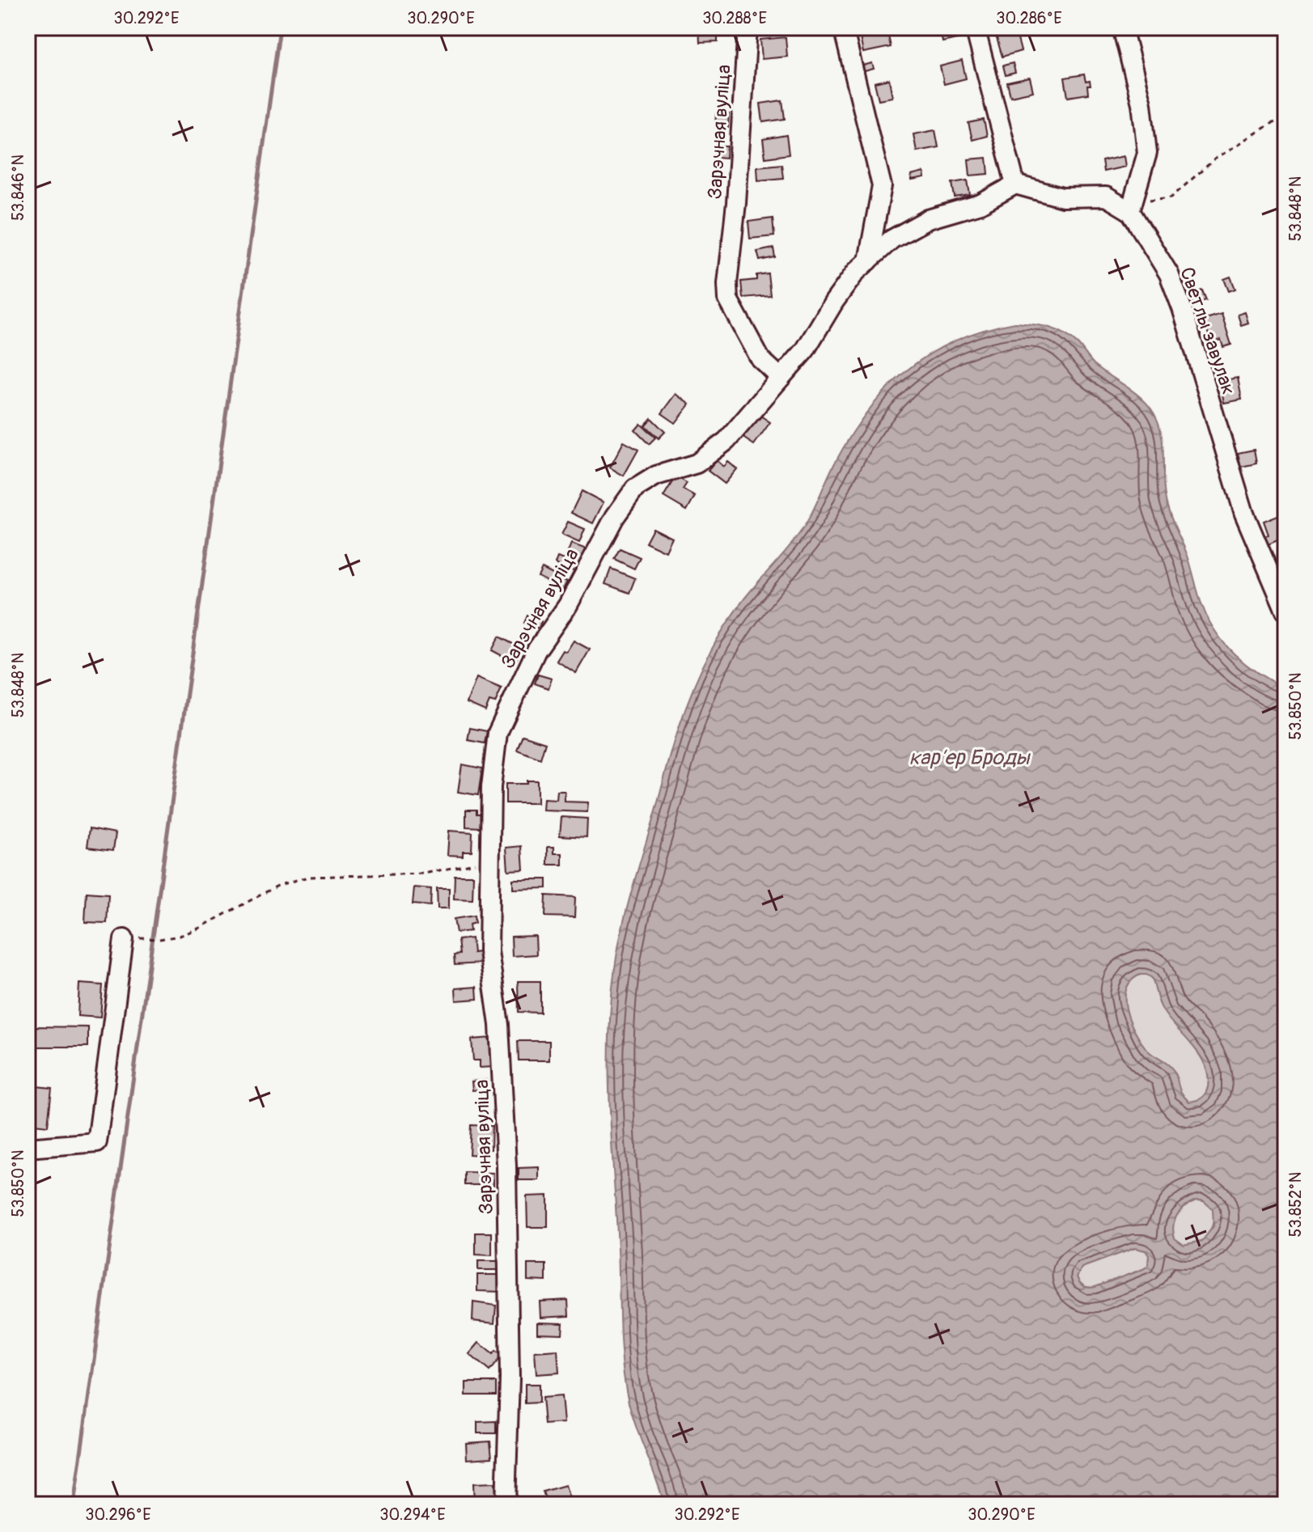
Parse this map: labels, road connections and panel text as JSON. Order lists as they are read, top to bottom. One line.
{"streets":{"street":["Зарэчная вуліца","Светлы завулак"]},"water":["карʼер Броды"],"coordinates":["30.292°E","30.290°E","30.288°E","30.286°E","53.846°N","53.848°N","53.850°N","53.852°N","30.296°E","30.294°E"]}
